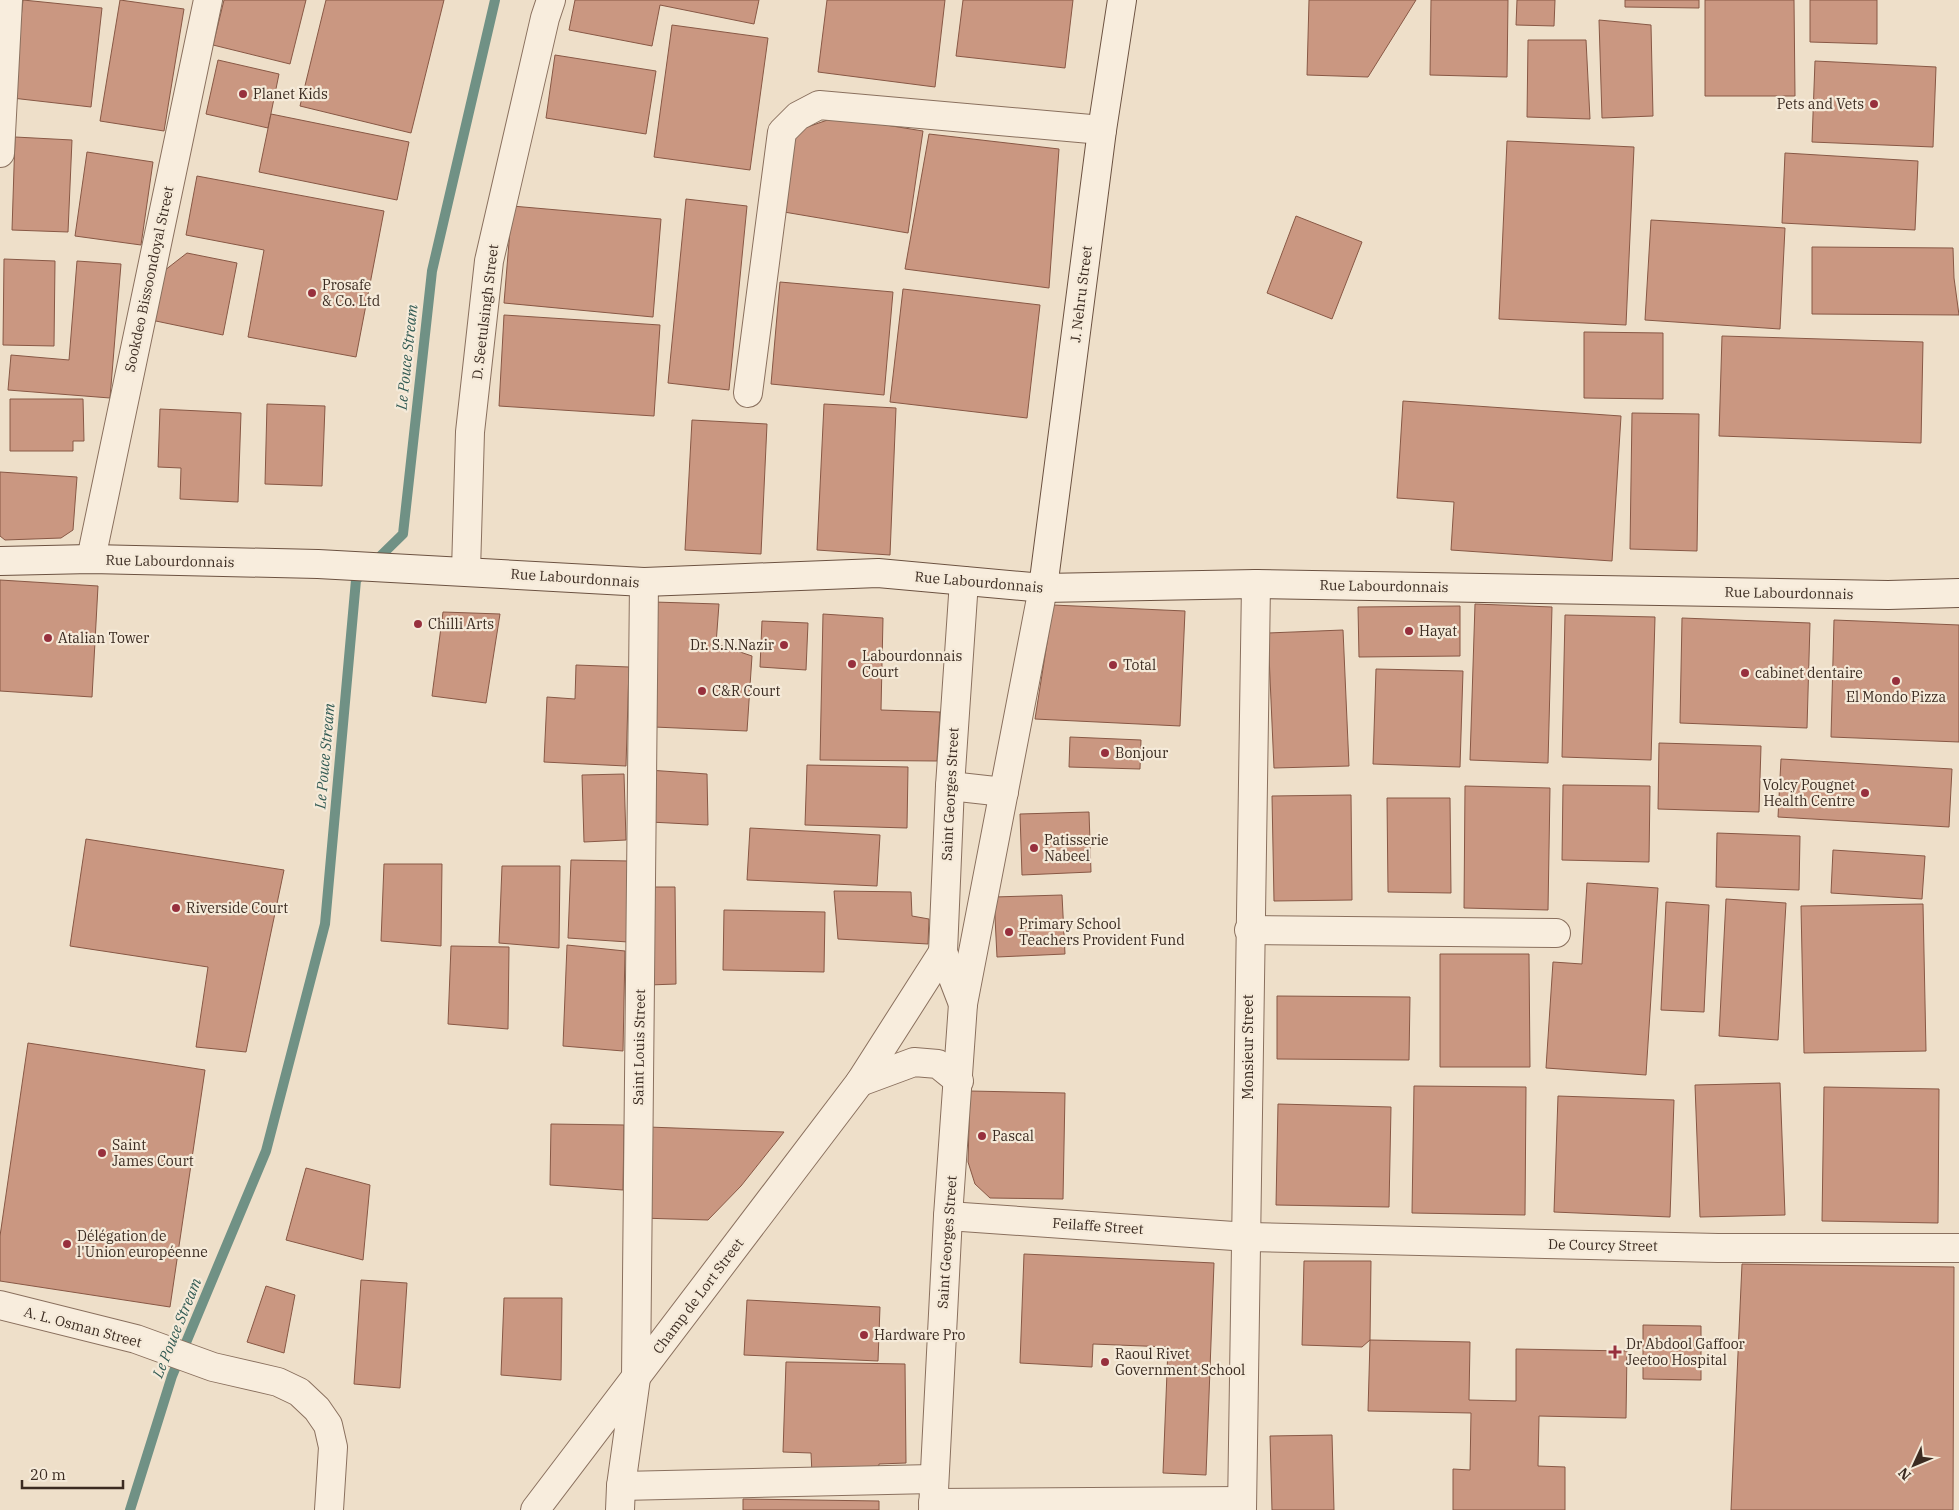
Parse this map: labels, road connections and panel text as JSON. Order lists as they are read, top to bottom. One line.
{"streets":{"street":["Sookdeo Bissoondoyal Street","J. Nehru Street","D. Seetulsingh Street","Rue Labourdonnais","Saint Georges Street","Saint Louis Street","Monsieur Street","Feilaffe Street","De Courcy Street","Champ de Lort Street","A. L. Osman Street"]},"crossings":[["Sookdeo Bissoondoyal Street","Rue Labourdonnais"],["J. Nehru Street","Rue Labourdonnais"],["J. Nehru Street","Saint Georges Street"],["D. Seetulsingh Street","Rue Labourdonnais"],["Rue Labourdonnais","Saint Georges Street"],["Rue Labourdonnais","Saint Louis Street"],["Rue Labourdonnais","Monsieur Street"],["Saint Georges Street","Feilaffe Street"],["Saint Georges Street","Champ de Lort Street"],["Saint Louis Street","Champ de Lort Street"],["Monsieur Street","Feilaffe Street"],["Monsieur Street","De Courcy Street"],["Feilaffe Street","De Courcy Street"]],"water":["Le Pouce Stream"],"places":{"other":["Planet Kids","Pets and Vets","Prosafe & Co. Ltd","Chilli Arts","Hayat","Atalian Tower","Dr. S.N.Nazir","Labourdonnais Court","Total","cabinet dentaire","El Mondo Pizza","C&R Court","Bonjour","Volcy Pougnet Health Centre","Patisserie Nabeel","Riverside Court","Primary School Teachers Provident Fund","Pascal","Saint James Court","Délégation de l'Union européenne","Hardware Pro","Raoul Rivet Government School"],"health":["Dr Abdool Gaffoor Jeetoo Hospital"]},"scale_bar":"20 m","north":"bottom left"}
